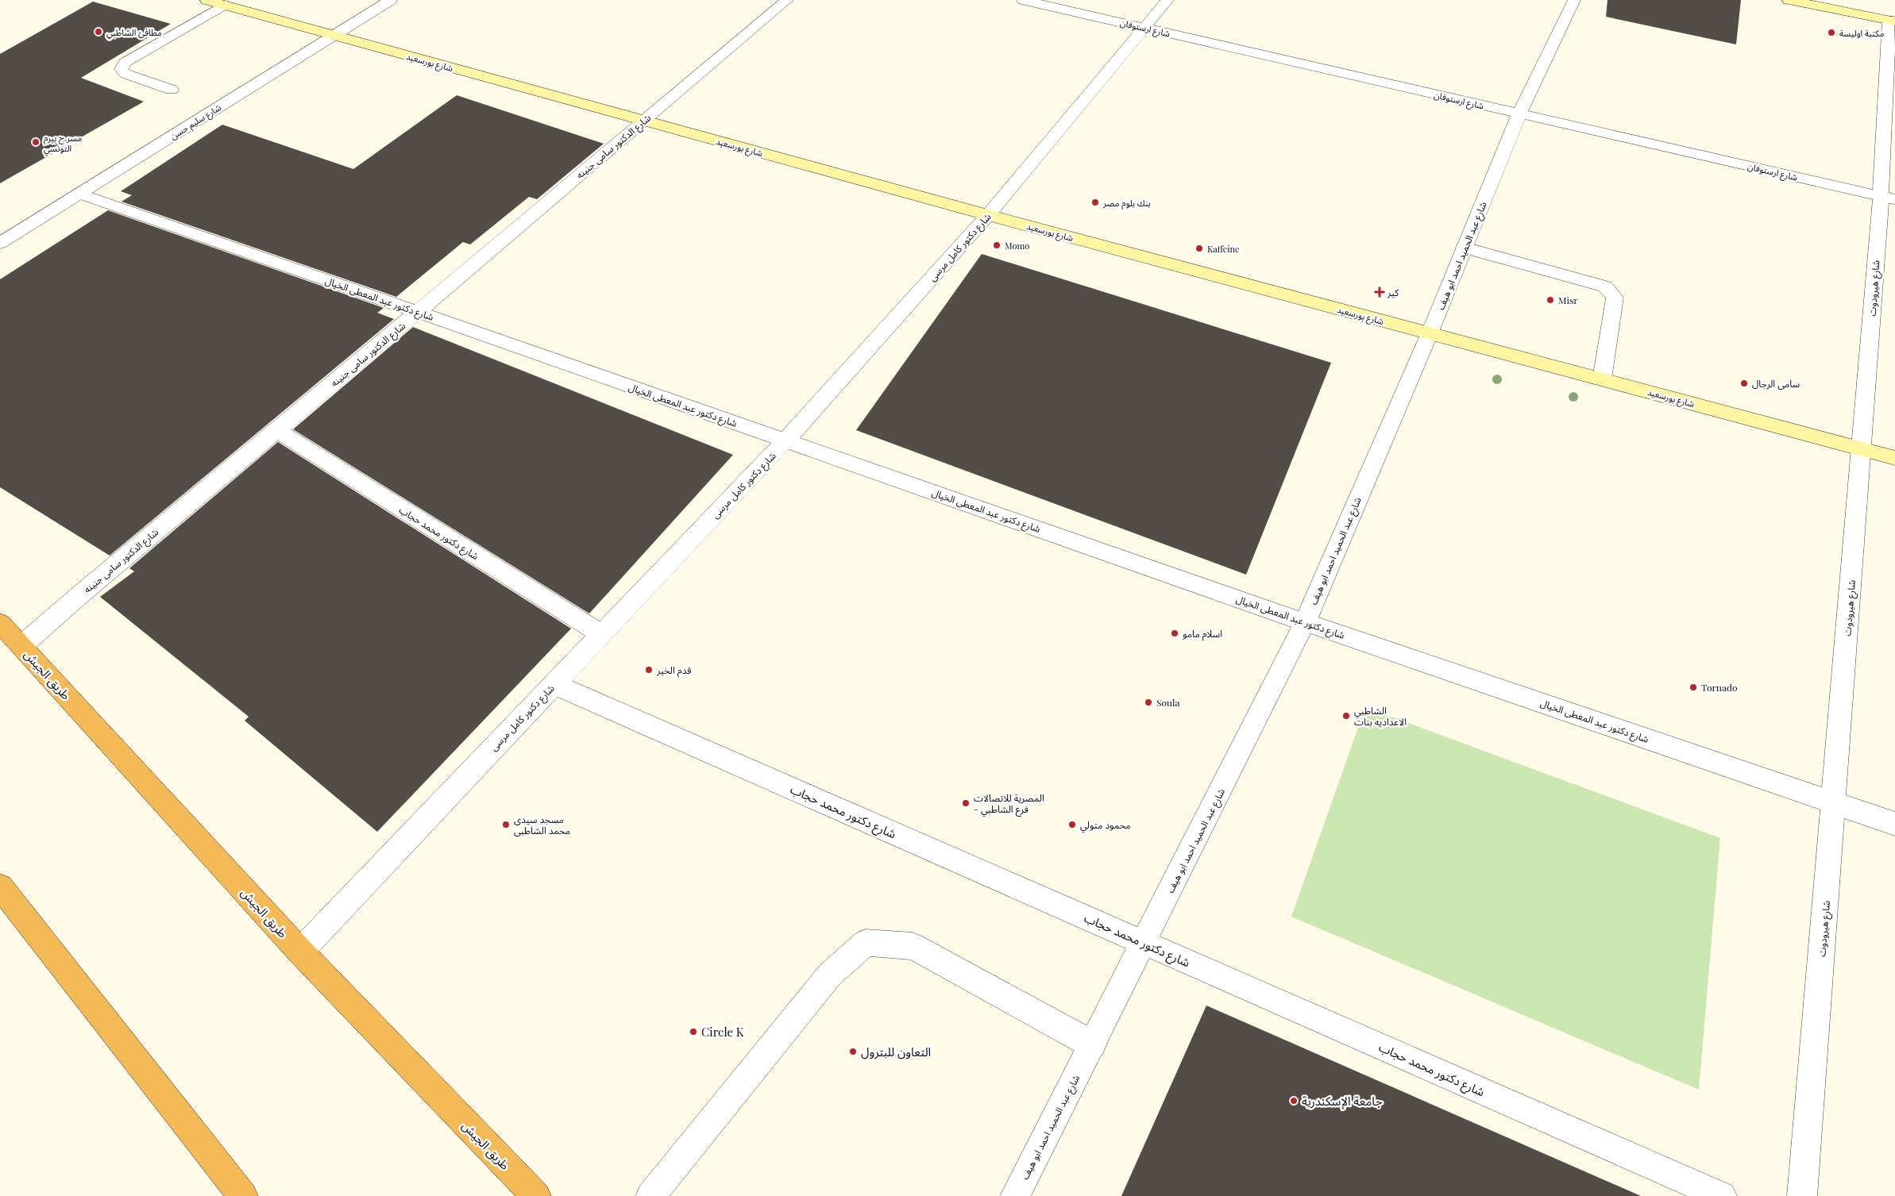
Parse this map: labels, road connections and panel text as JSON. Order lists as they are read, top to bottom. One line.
{"streets":{"highway":["طريق الجيش"],"main road":["شارع بورسعيد"],"street":["شارع ارستوفان","شارع سليم حسن","شارع الدكتور سامى جنينه","شارع دكتور كامل مرسى","شارع عبد الحميد احمد ابو هيف","شارع هيرودوت","شارع دكتور عبد المعطى الخيال","شارع دكتور محمد حجاب"]},"crossings":[["شارع ارستوفان","شارع دكتور كامل مرسى"],["شارع ارستوفان","شارع عبد الحميد احمد ابو هيف"],["شارع ارستوفان","شارع هيرودوت"],["شارع بورسعيد","شارع سليم حسن"],["شارع بورسعيد","شارع الدكتور سامى جنينه"],["شارع بورسعيد","شارع دكتور كامل مرسى"],["شارع بورسعيد","شارع عبد الحميد احمد ابو هيف"],["شارع بورسعيد","شارع هيرودوت"],["شارع سليم حسن","شارع دكتور عبد المعطى الخيال"],["شارع الدكتور سامى جنينه","شارع دكتور عبد المعطى الخيال"],["شارع الدكتور سامى جنينه","شارع دكتور محمد حجاب"],["شارع الدكتور سامى جنينه","طريق الجيش"],["شارع دكتور كامل مرسى","شارع دكتور عبد المعطى الخيال"],["شارع دكتور كامل مرسى","شارع دكتور محمد حجاب"],["شارع دكتور كامل مرسى","طريق الجيش"],["شارع عبد الحميد احمد ابو هيف","شارع دكتور عبد المعطى الخيال"],["شارع عبد الحميد احمد ابو هيف","شارع دكتور محمد حجاب"],["شارع هيرودوت","شارع دكتور عبد المعطى الخيال"]],"places":{"other":["مطافئ الشاطبي","مكتبة اوليسة","مسر ح بيرم التونسي","بنك بلوم مصر","Momo","Kaffeine","Misr","سامى الرجال","اسلام مامو","قدم الخير","Tornado","Soula","الشاطبي الاعداديه بنات","المصرية للاتصالات - فرع الشاطبي","مسجد سيدى محمد الشاطبى","محمود متولي","Circle K","التعاون للبترول","جامعة الإسكندرية"],"health":["كير"]}}
